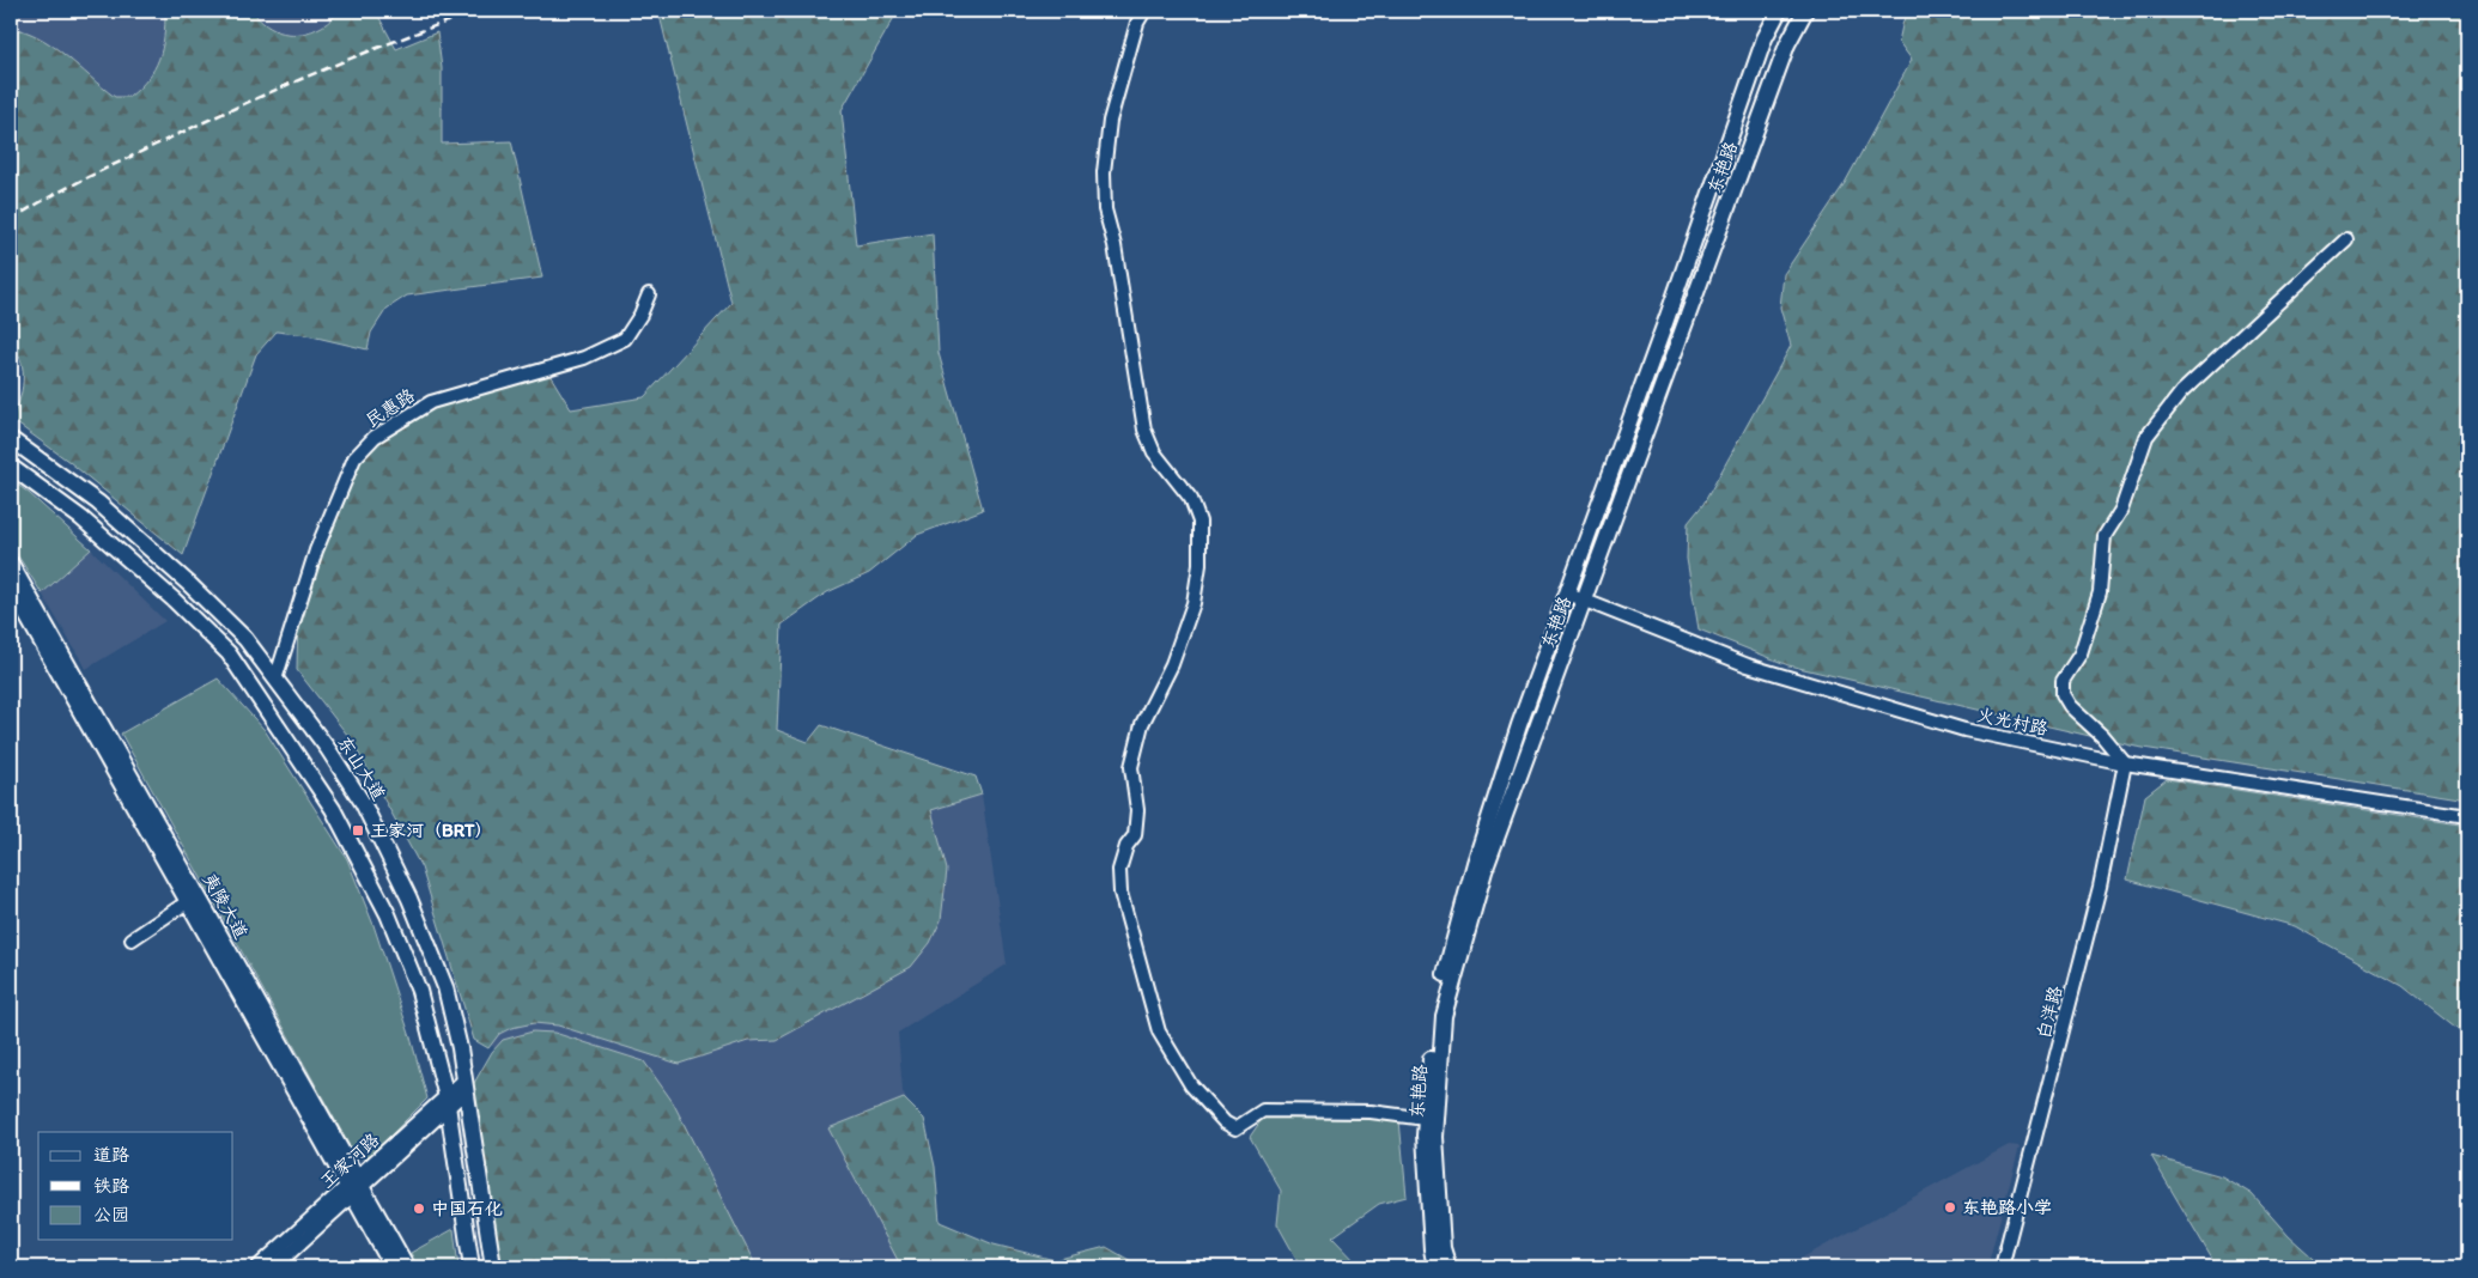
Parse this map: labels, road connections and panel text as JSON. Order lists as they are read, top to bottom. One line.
{"streets":{"main road":["东艳路","东山大道","夷陵大道"],"street":["民惠路","火光村路","白洋路","王家河路"]},"crossings":[["东艳路","火光村路"],["民惠路","东山大道"],["火光村路","白洋路"],["东山大道","王家河路"],["夷陵大道","王家河路"]],"places":{"transit":["王家河（BRT）"],"other":["东艳路小学","中国石化"]},"legend":["道路","铁路","公园"]}
